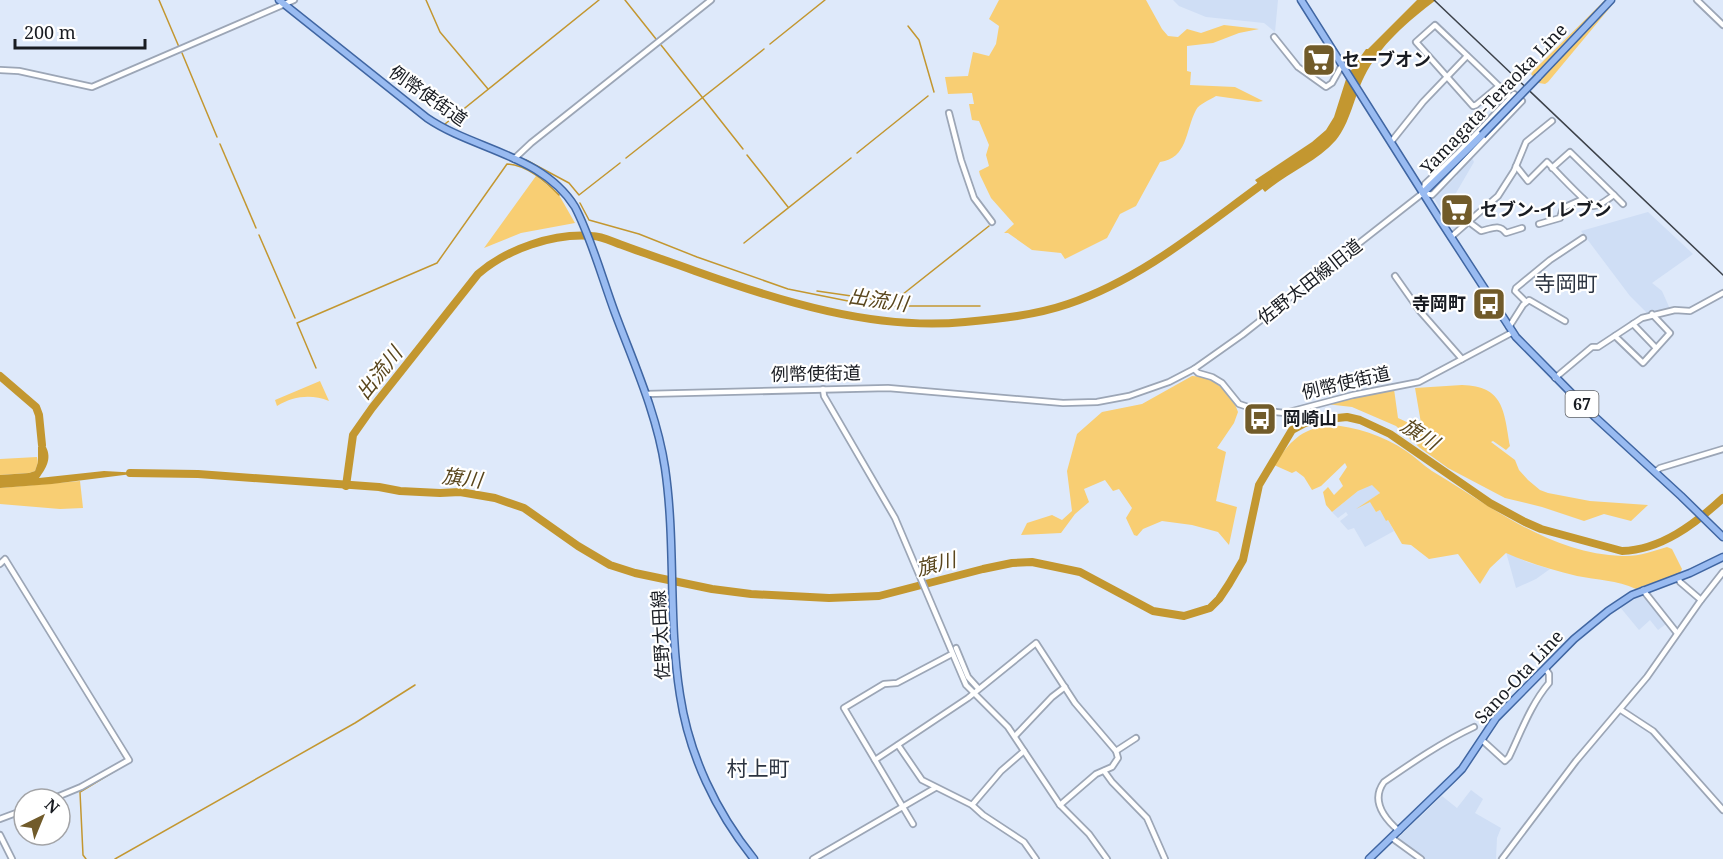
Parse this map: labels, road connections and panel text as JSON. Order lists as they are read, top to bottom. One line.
{"streets":{"main road":["例幣使街道","Yamagata-Teraoka Line","67","佐野太田線","Sano-Ota Line"],"street":["佐野太田線旧道"]},"crossings":[["例幣使街道","佐野太田線旧道"],["例幣使街道","67"],["例幣使街道","佐野太田線"],["Yamagata-Teraoka Line","佐野太田線旧道"],["Yamagata-Teraoka Line","67"],["佐野太田線旧道","67"]],"districts":["寺岡町","村上町"],"water":["出流川","旗川"],"places":{"supermarket":["セーブオン","セブン-イレブン"],"bus stop":["寺岡町","岡崎山"]},"scale_bar":"200 m","north":"top right"}
